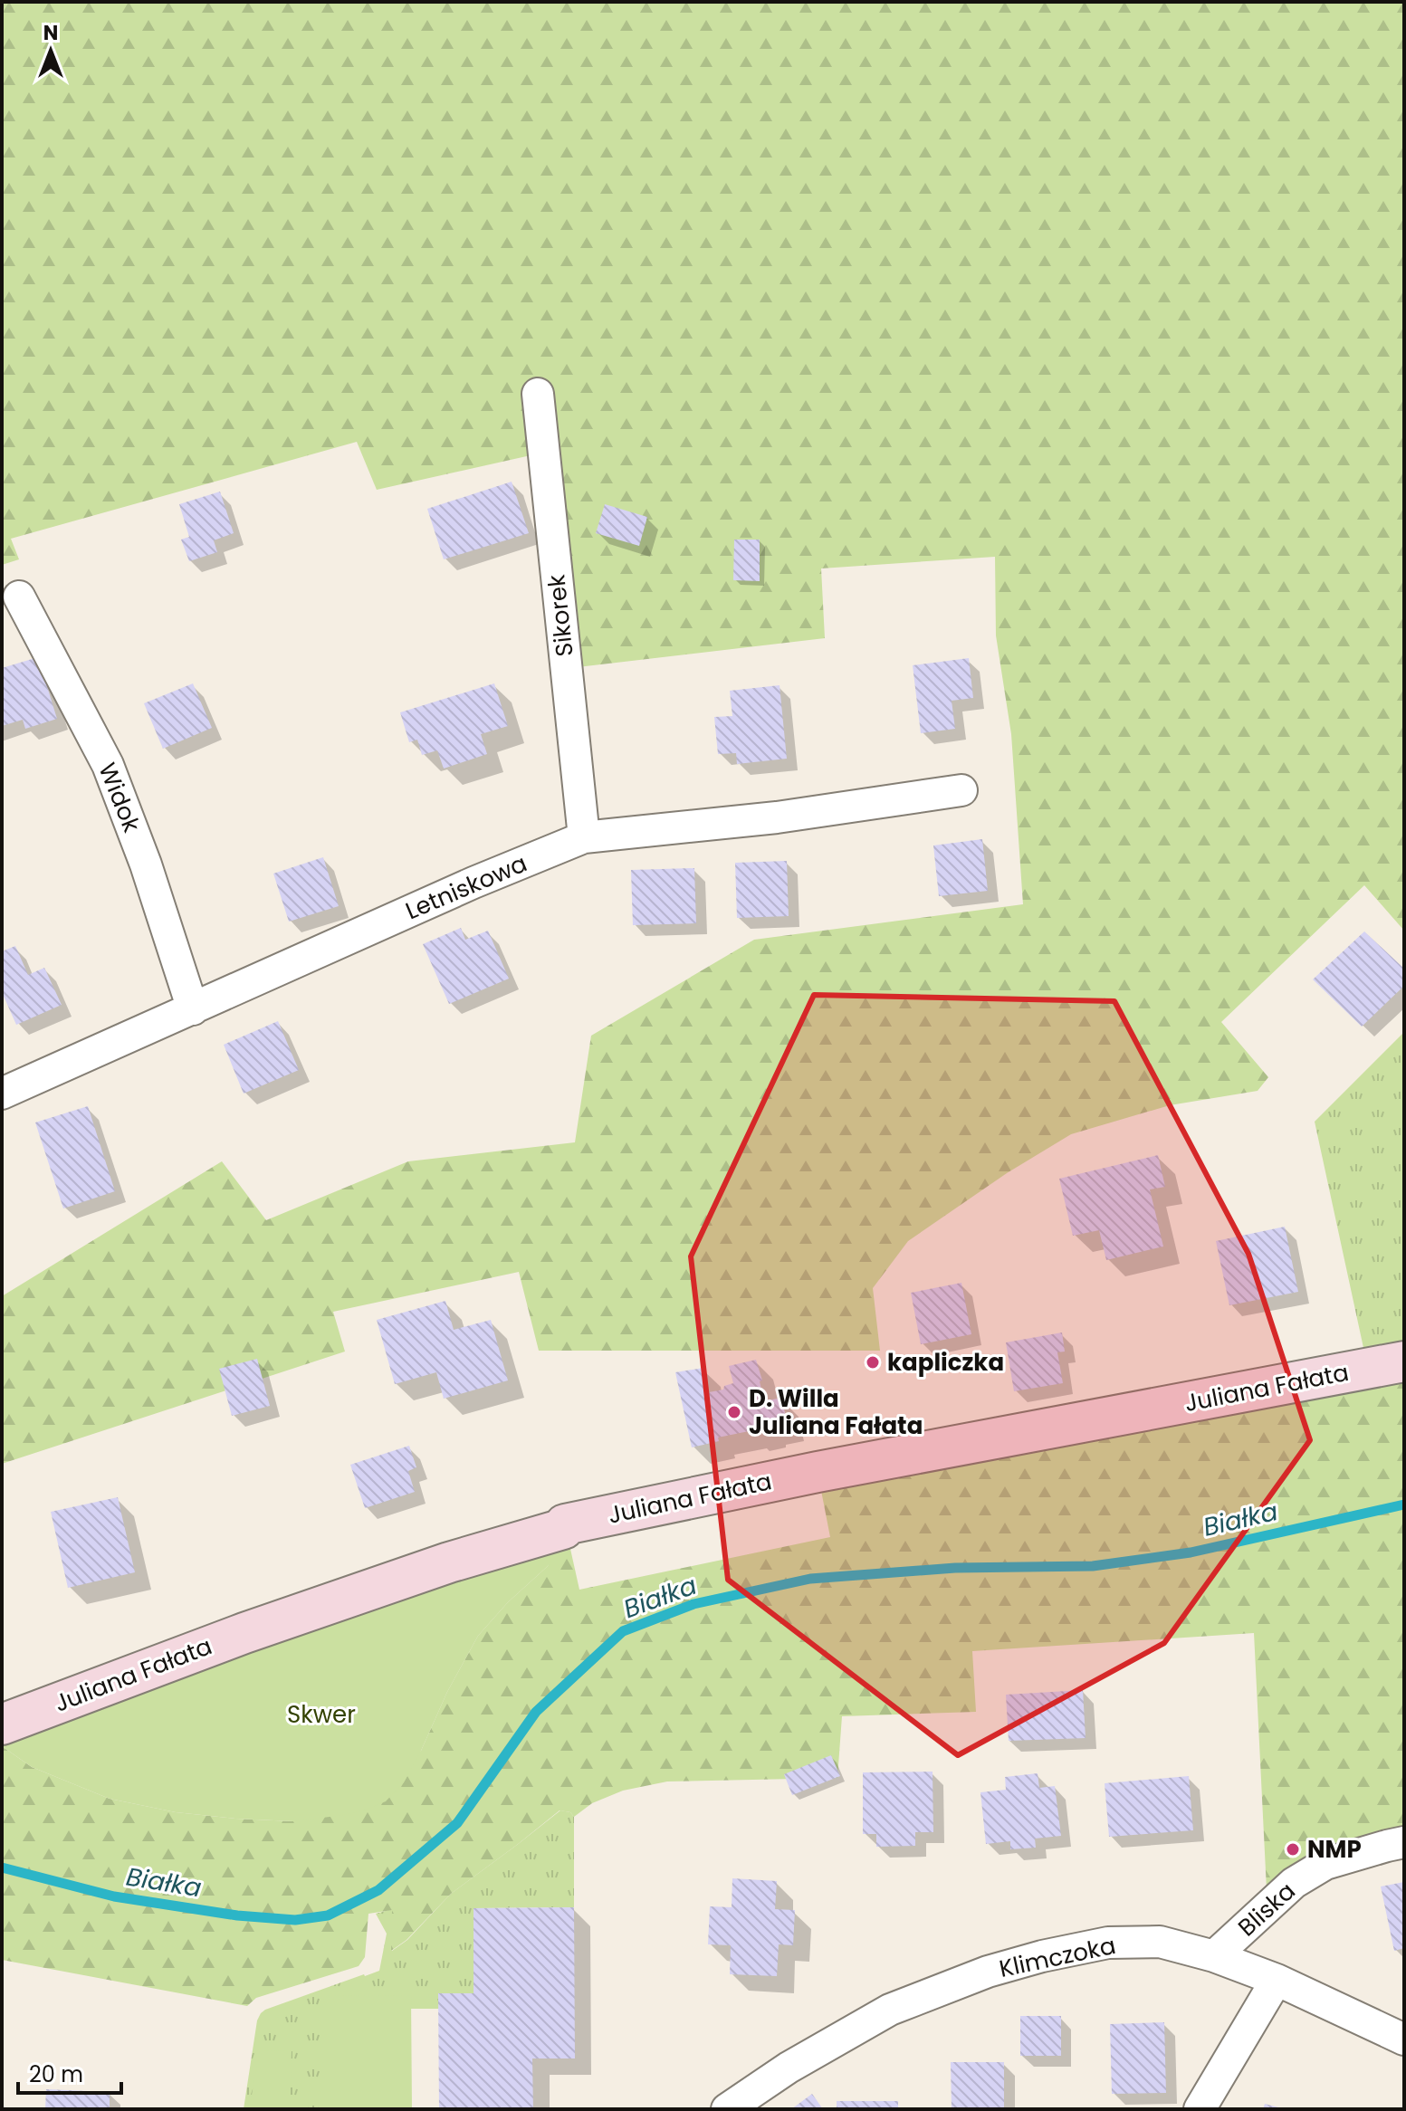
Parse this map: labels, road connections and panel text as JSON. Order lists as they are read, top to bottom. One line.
{"streets":{"street":["Sikorek","Widok","Letniskowa","Juliana Fałata","Bliska","Klimczoka"]},"crossings":[["Sikorek","Letniskowa"],["Widok","Letniskowa"],["Bliska","Klimczoka"]],"water":["Białka"],"parks":["Skwer"],"places":["kapliczka","D. Willa Juliana Fałata","NMP"],"scale_bar":"20 m","north":"top"}
